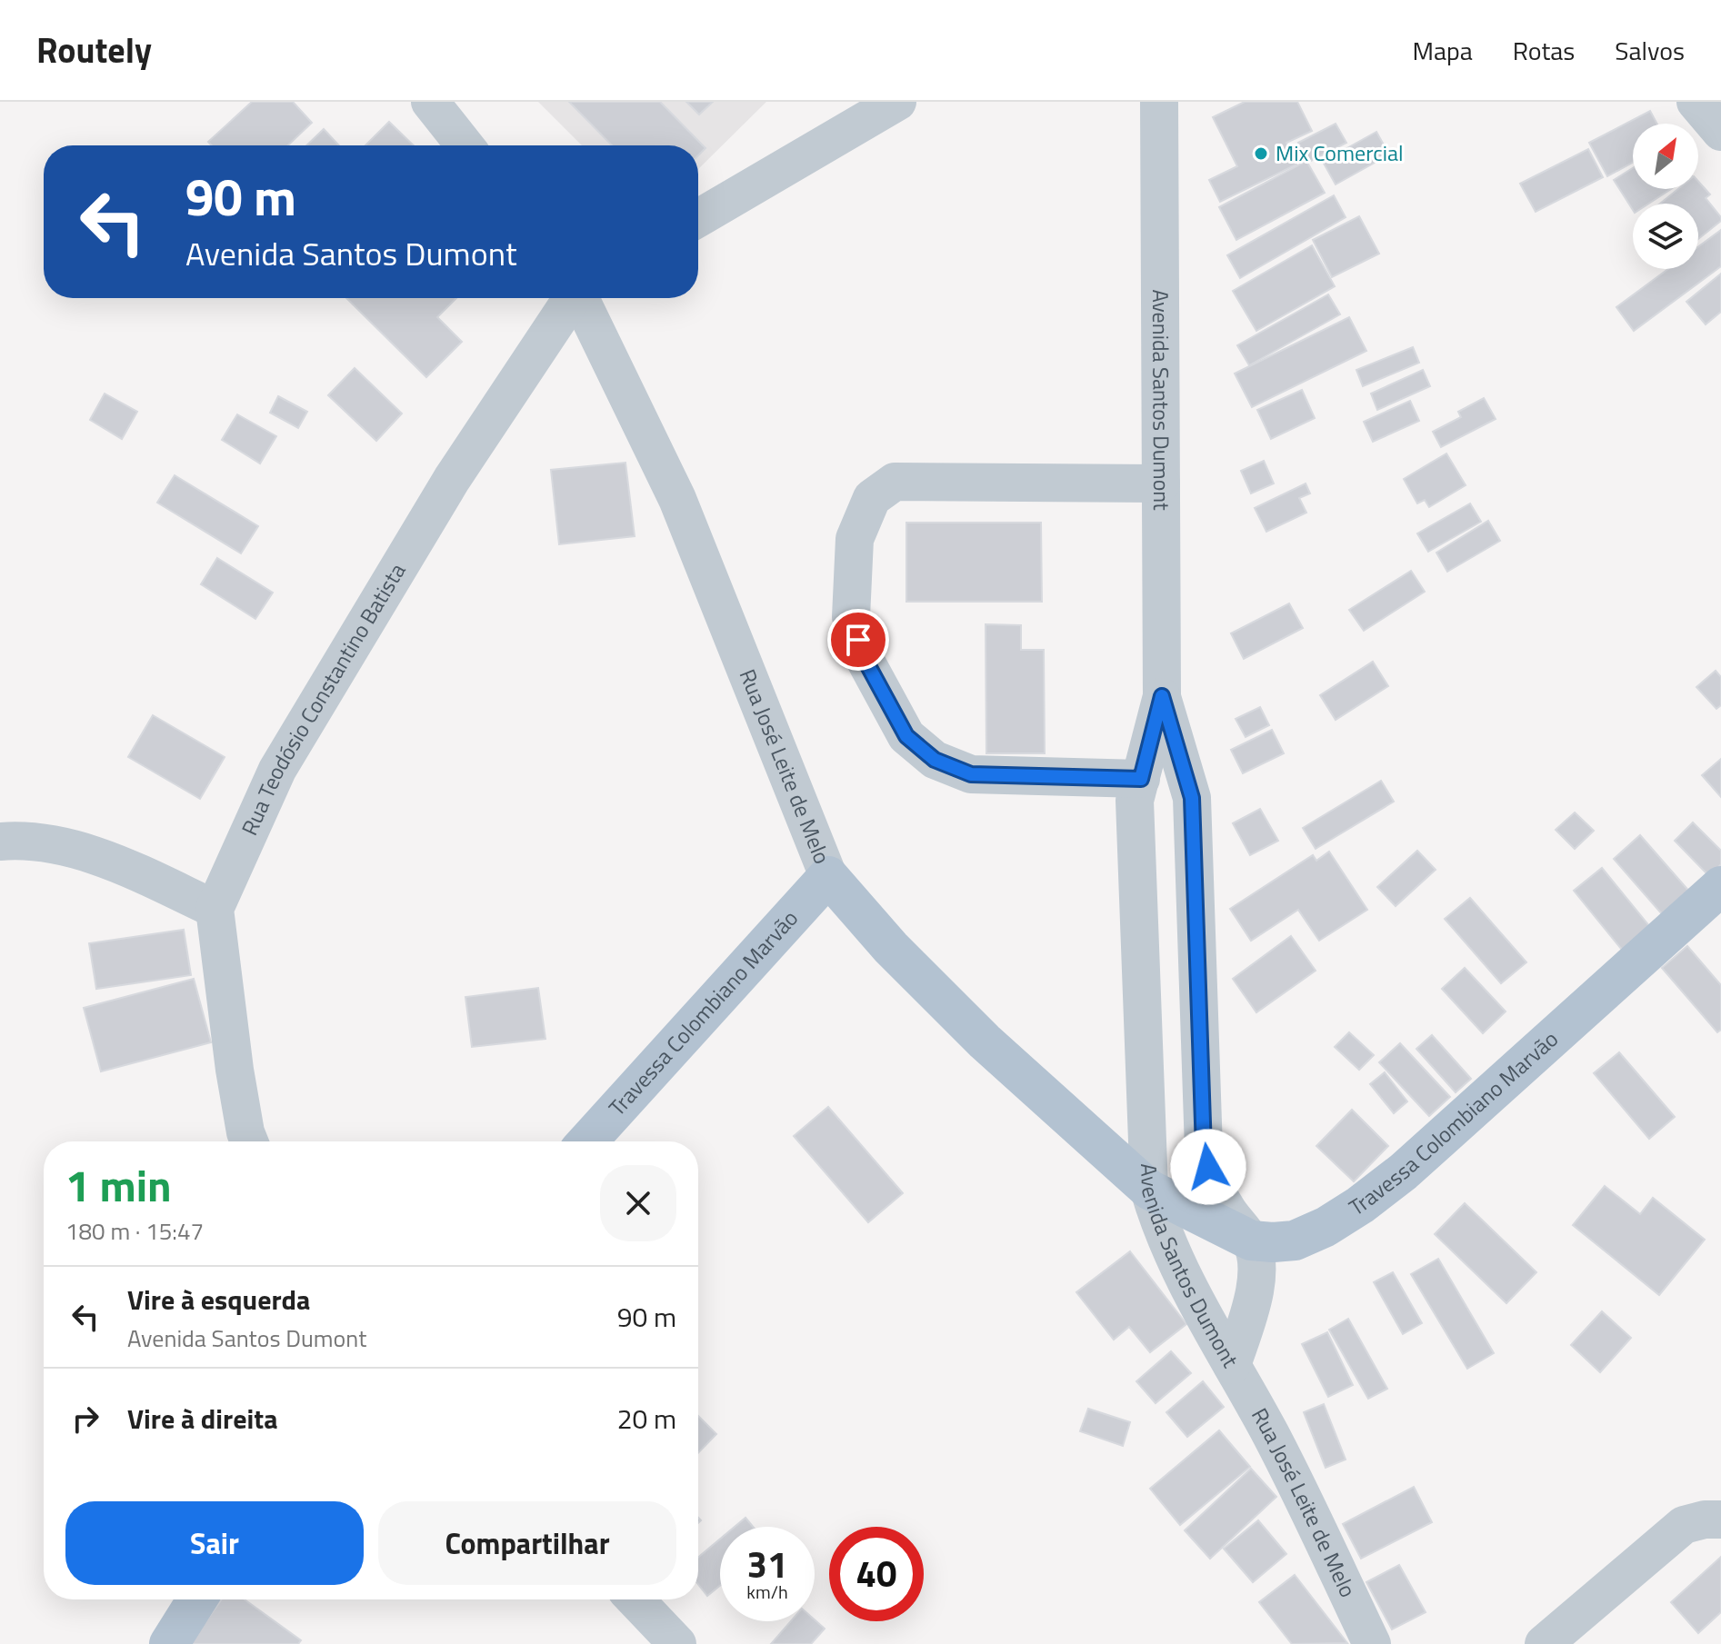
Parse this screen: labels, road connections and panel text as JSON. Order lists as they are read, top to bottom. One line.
{"streets":{"main road":["Rua José Leite de Melo","Travessa Colombiano Marvão"],"street":["Avenida Santos Dumont","Rua Teodósio Constantino Batista"]},"crossings":[["Avenida Santos Dumont","Rua José Leite de Melo"],["Avenida Santos Dumont","Travessa Colombiano Marvão"],["Rua José Leite de Melo","Travessa Colombiano Marvão"]],"places":["Mix Comercial"],"north":"top right","page":{"header":"Routely","nav":["Mapa","Rotas","Salvos"],"turn":["90 m","Avenida Santos Dumont"],"heading":["1 min","180 m · 15:47"],"list":[{"name":"Vire à esquerda","note":"Avenida Santos Dumont","value":"90 m"},{"name":"Vire à direita","value":"20 m"}],"buttons":["Sair","Compartilhar"],"speed":"31 km/h","limit":"40"}}
